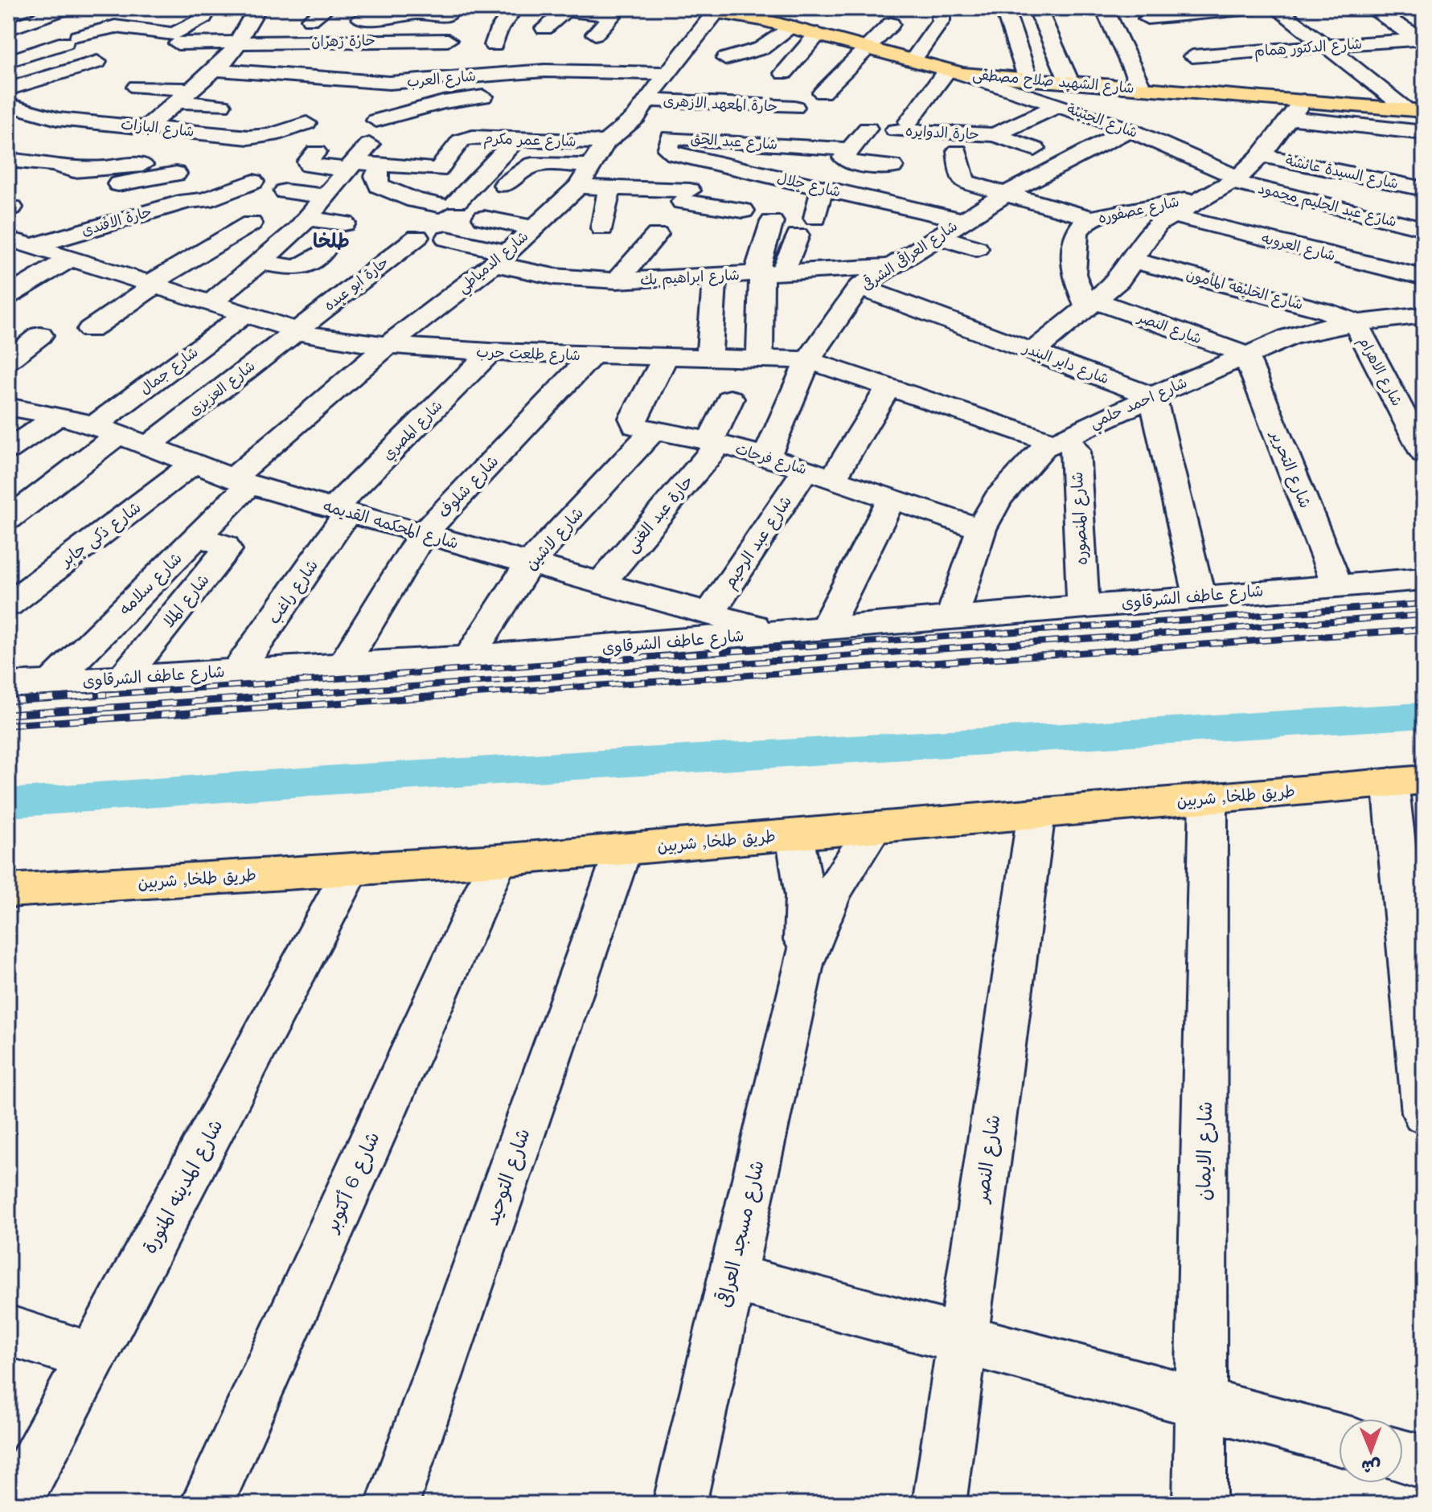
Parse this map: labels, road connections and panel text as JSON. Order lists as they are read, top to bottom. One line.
{"streets":{"main road":["شارع الشهيد صلاح مصطفى","طريق طلخا, شربين"],"street":["حارة زهران","شارع الدكتور همام","شارع العرب","حارة المعهد الازهرى","شارع الجنينة","شارع البازات","حارة الدوايره","شارع عمر مكرم","شارع عبد الحق","شارع السيدة عائشة","شارع جلال","شارع عبد الحليم محمود","شارع عصفوره","حارة الافندى","شارع العروبه","شارع العراقى الشرقى","شارع الدمياطي","شارع ابراهيم بك","حارة ابو عبده","شارع الخليفه المأمون","شارع النصر","شارع طلعت حرب","شارع داير البندر","شارع جمال","شارع الاهرام","شارع العزيزى","شارع احمد حلمي","شارع المصري","شارع فرحات","شارع التحرير","شارع شلوف","حارة عبد الغنى","شارع المنصوره","شارع المحكمه القديمه","شارع ذكى جابر","شارع لاشين","شارع عبد الرحيم","شارع سلامه","شارع راغب","شارع عاطف الشرقاوى","شارع الملا","شارع الايمان","شارع التوحيد","شارع 6 أكتوبر","شارع المدينه المنورة","شارع مسجد العراقى"]},"crossings":[["حارة زهران","شارع العرب"],["شارع العرب","شارع الدمياطي"],["شارع الشهيد صلاح مصطفى","شارع الجنينة"],["حارة المعهد الازهرى","شارع الدمياطي"],["شارع الجنينة","حارة الدوايره"],["شارع الجنينة","شارع عبد الحليم محمود"],["شارع الجنينة","شارع العراقى الشرقى"],["شارع البازات","شارع عمر مكرم"],["شارع عمر مكرم","شارع عبد الحق"],["شارع عمر مكرم","شارع الدمياطي"],["شارع عبد الحق","شارع جلال"],["شارع عبد الحق","شارع الدمياطي"],["شارع جلال","شارع العراقى الشرقى"],["شارع عصفوره","شارع النصر"],["حارة الافندى","شارع طلعت حرب"],["شارع العراقى الشرقى","شارع ابراهيم بك"],["شارع العراقى الشرقى","شارع طلعت حرب"],["شارع العراقى الشرقى","شارع داير البندر"],["شارع العراقى الشرقى","شارع فرحات"],["شارع الدمياطي","شارع ابراهيم بك"],["شارع الدمياطي","شارع طلعت حرب"],["شارع الدمياطي","شارع المحكمه القديمه"],["شارع الدمياطي","شارع سلامه"],["حارة ابو عبده","شارع طلعت حرب"],["حارة ابو عبده","شارع العزيزى"],["شارع الخليفه المأمون","شارع الاهرام"],["شارع الخليفه المأمون","شارع احمد حلمي"],["شارع النصر","شارع احمد حلمي"],["شارع النصر","شارع التحرير"],["شارع النصر","طريق طلخا, شربين"],["شارع طلعت حرب","شارع جمال"],["شارع طلعت حرب","شارع العزيزى"],["شارع طلعت حرب","شارع احمد حلمي"],["شارع طلعت حرب","شارع المصري"],["شارع طلعت حرب","شارع فرحات"],["شارع طلعت حرب","شارع شلوف"],["شارع طلعت حرب","شارع المنصوره"],["شارع طلعت حرب","شارع عبد الرحيم"],["شارع داير البندر","شارع احمد حلمي"],["شارع جمال","شارع المحكمه القديمه"],["شارع الاهرام","شارع احمد حلمي"],["شارع العزيزى","شارع المحكمه القديمه"],["شارع احمد حلمي","شارع فرحات"],["شارع احمد حلمي","شارع التحرير"],["شارع احمد حلمي","شارع المنصوره"],["شارع احمد حلمي","شارع عاطف الشرقاوى"],["شارع المصري","شارع المحكمه القديمه"],["شارع المصري","شارع راغب"],["شارع فرحات","حارة عبد الغنى"],["شارع فرحات","شارع لاشين"],["شارع فرحات","شارع عبد الرحيم"],["شارع التحرير","شارع عاطف الشرقاوى"],["شارع شلوف","شارع المحكمه القديمه"],["شارع شلوف","شارع عاطف الشرقاوى"],["حارة عبد الغنى","شارع المحكمه القديمه"],["شارع المنصوره","شارع عاطف الشرقاوى"],["شارع المحكمه القديمه","شارع ذكى جابر"],["شارع المحكمه القديمه","شارع لاشين"],["شارع المحكمه القديمه","شارع عبد الرحيم"],["شارع المحكمه القديمه","شارع سلامه"],["شارع المحكمه القديمه","شارع راغب"],["شارع المحكمه القديمه","شارع عاطف الشرقاوى"],["شارع لاشين","شارع عاطف الشرقاوى"],["شارع سلامه","شارع عاطف الشرقاوى"],["شارع سلامه","شارع الملا"],["شارع راغب","شارع عاطف الشرقاوى"],["شارع عاطف الشرقاوى","شارع الملا"],["طريق طلخا, شربين","شارع الايمان"],["طريق طلخا, شربين","شارع التوحيد"],["طريق طلخا, شربين","شارع 6 أكتوبر"],["طريق طلخا, شربين","شارع المدينه المنورة"],["طريق طلخا, شربين","شارع مسجد العراقى"]],"districts":["طلخا"],"north":"bottom"}
